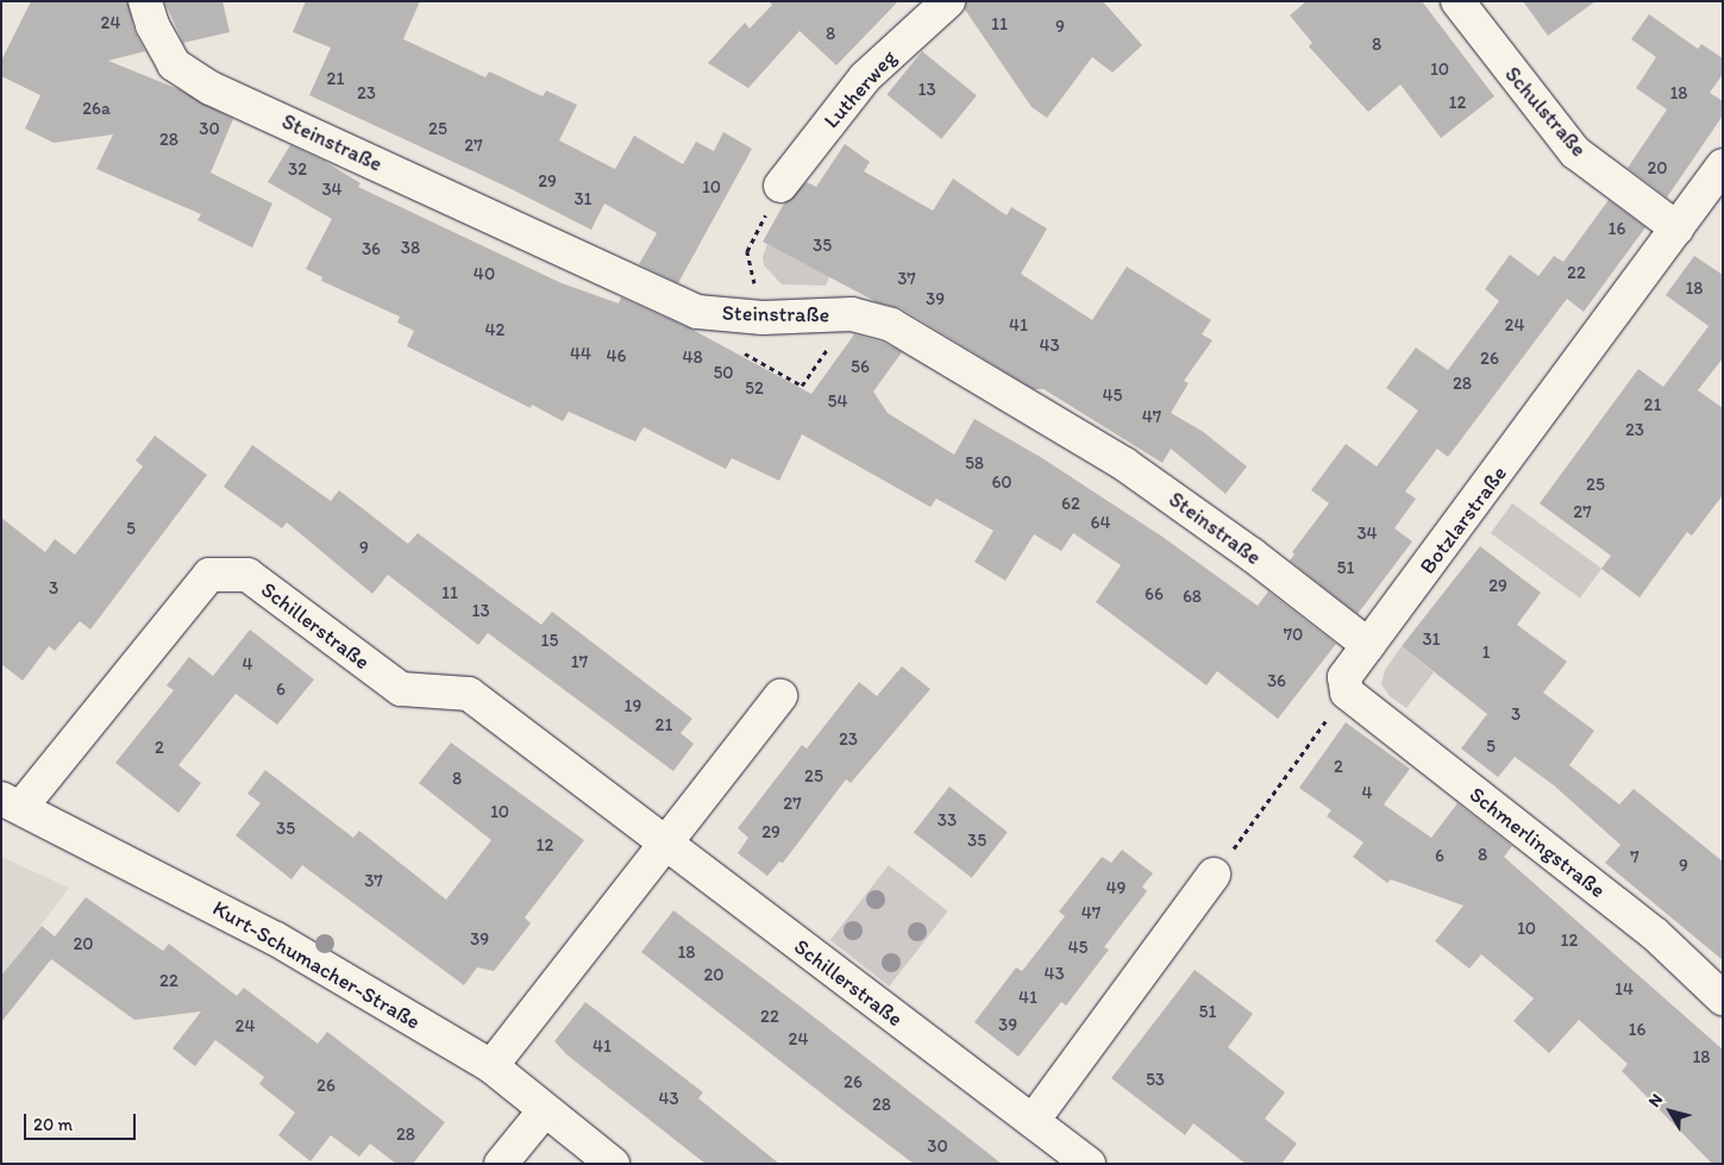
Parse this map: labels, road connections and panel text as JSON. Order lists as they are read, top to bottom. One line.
{"streets":{"street":["Lutherweg","Schulstraße","Steinstraße","Botzlarstraße","Schillerstraße","Schmerlingstraße","Kurt-Schumacher-Straße"]},"crossings":[["Schulstraße","Botzlarstraße"],["Steinstraße","Botzlarstraße"],["Botzlarstraße","Schmerlingstraße"],["Schillerstraße","Kurt-Schumacher-Straße"]],"house_numbers":["24","11","9","8","8","10","21","13","23","18","12","26a","30","25","28","27","20","32","29","10","34","31","16","35","38","36","22","40","37","18","39","41","24","42","43","44","46","48","26","56","50","28","52","45","54","21","47","23","58","60","25","62","27","64","5","34","9","51","29","3","11","66","68","13","70","31","15","1","17","4","36","6","19","3","21","23","5","2","2","25","8","4","27","10","33","35","29","35","12","8","6","7","9","37","49","47","10","39","12","20","45","18","43","20","22","14","41","51","22","39","24","16","24","41","18","53","26","26","43","28","28","30"],"scale_bar":"20 m","north":"top left"}
